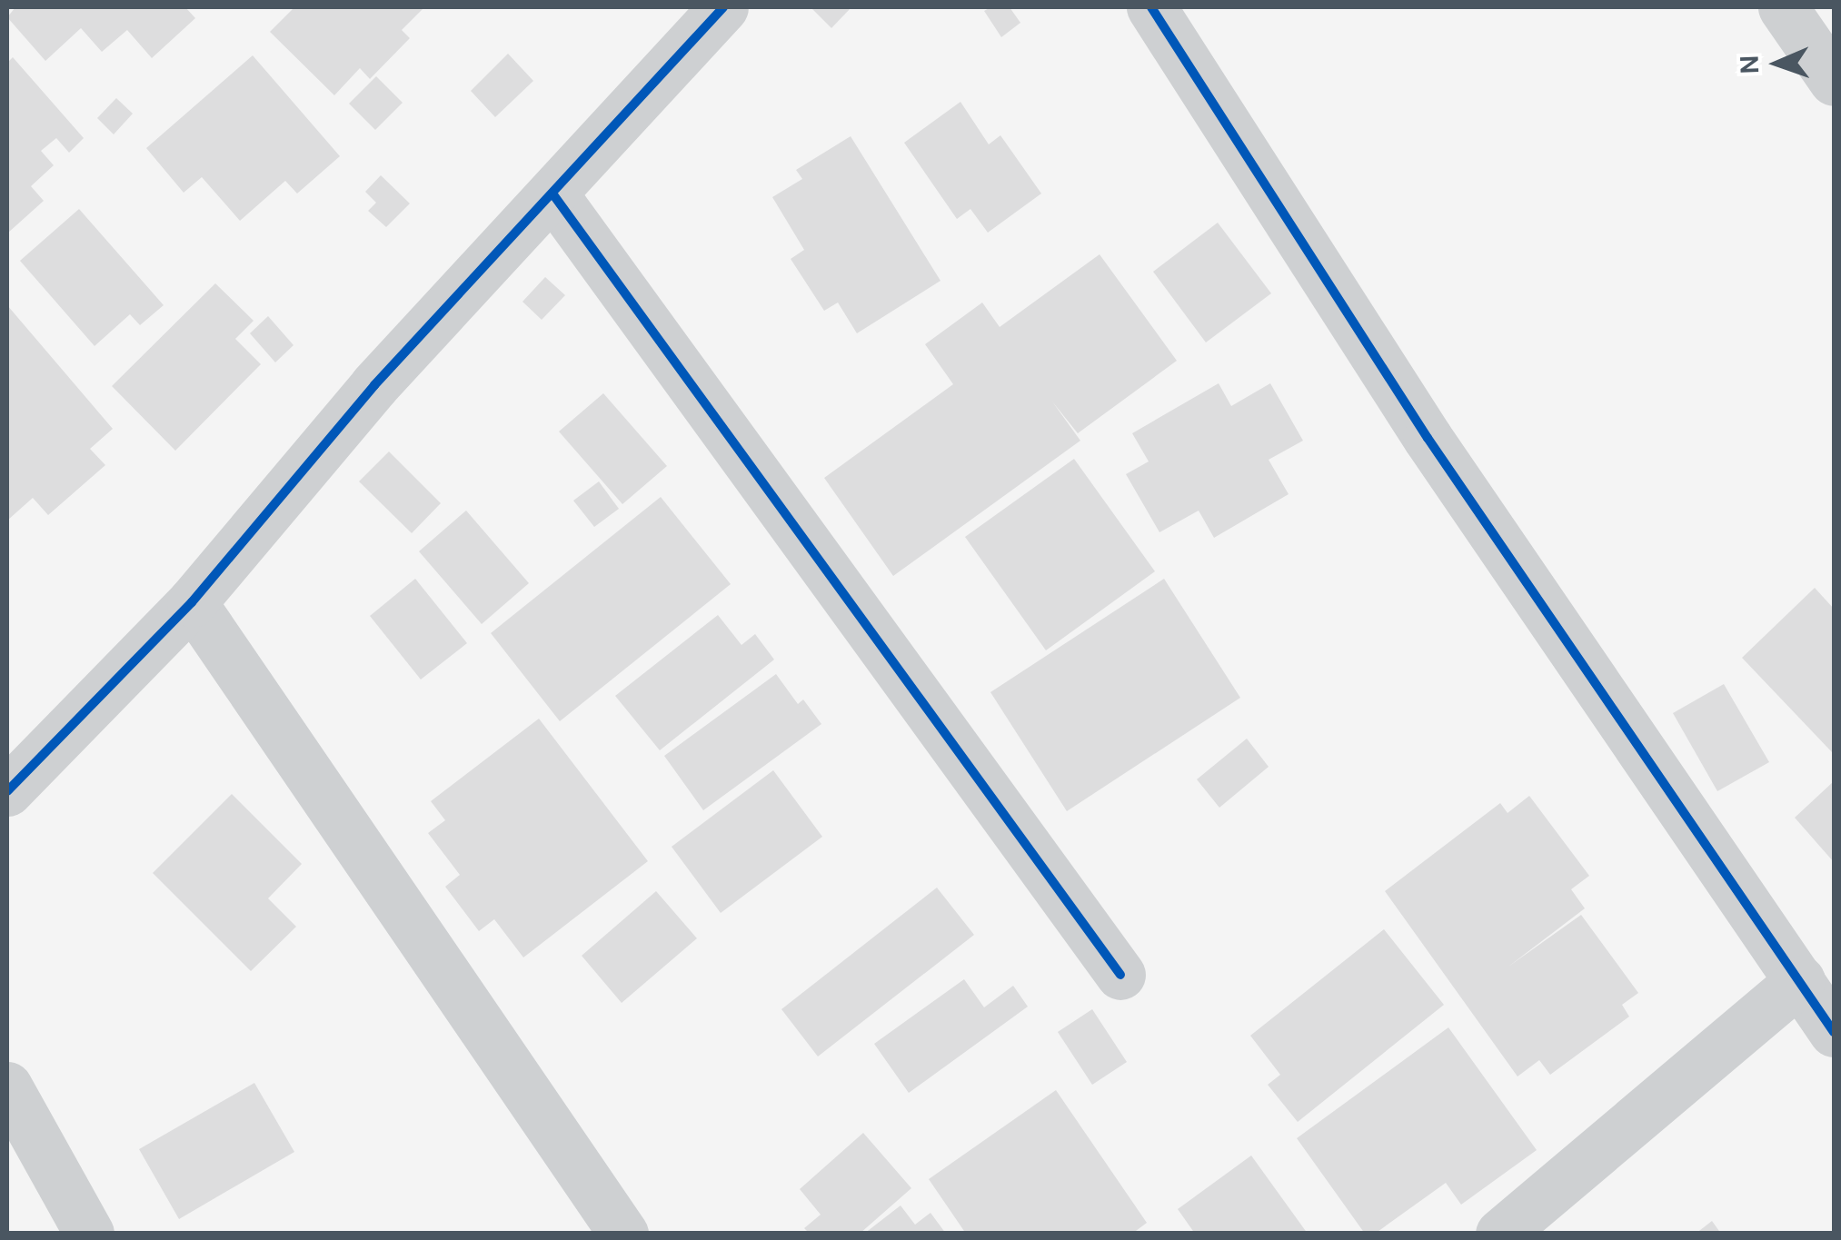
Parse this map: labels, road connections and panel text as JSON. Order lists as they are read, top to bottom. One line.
{"north":"left"}
